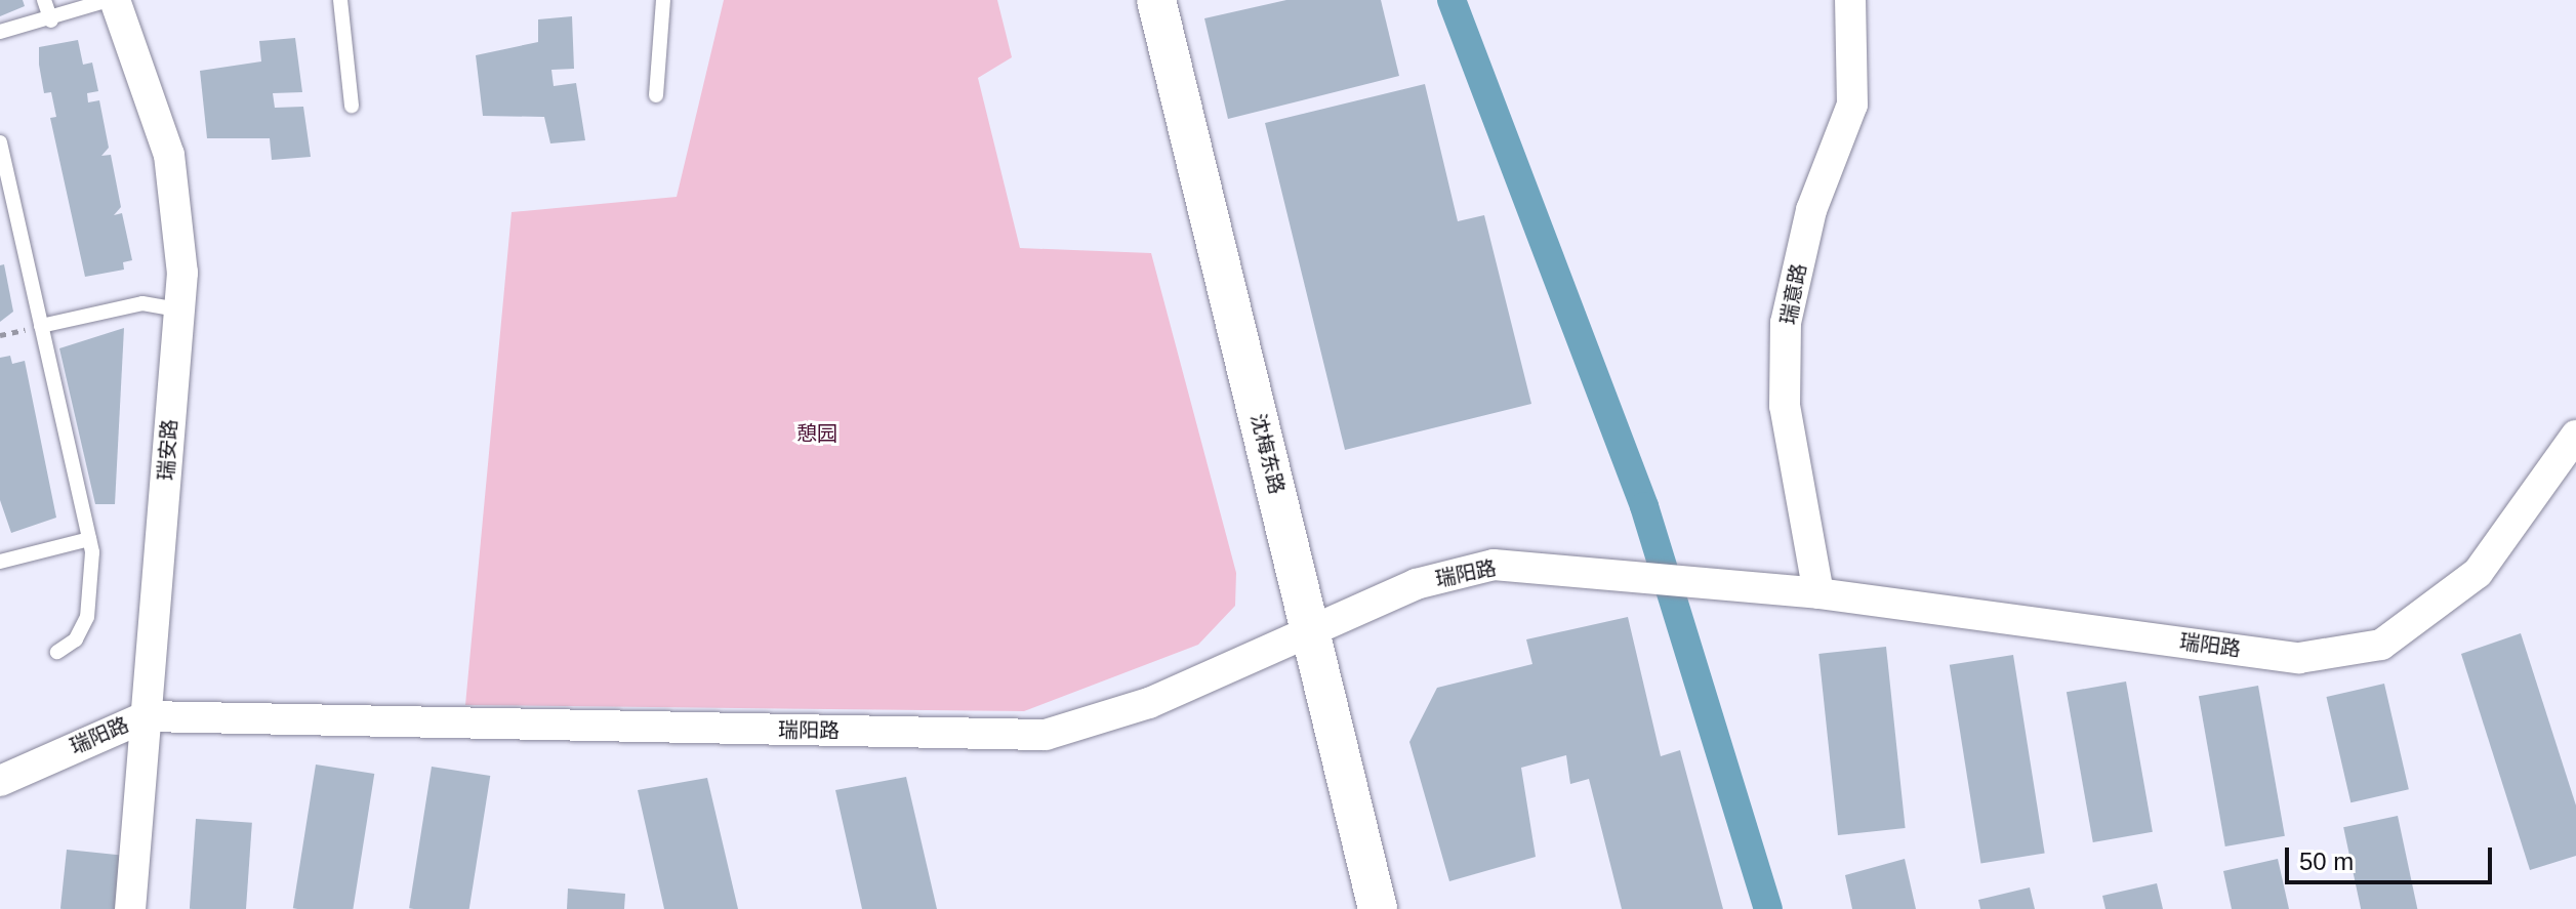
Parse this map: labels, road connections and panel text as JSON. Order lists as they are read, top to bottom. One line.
{"streets":{"street":["瑞意路","瑞安路","沈梅东路","瑞阳路"]},"crossings":[["瑞意路","瑞阳路"],["瑞安路","瑞阳路"],["沈梅东路","瑞阳路"]],"parks":["憩园"],"scale_bar":"50 m"}
